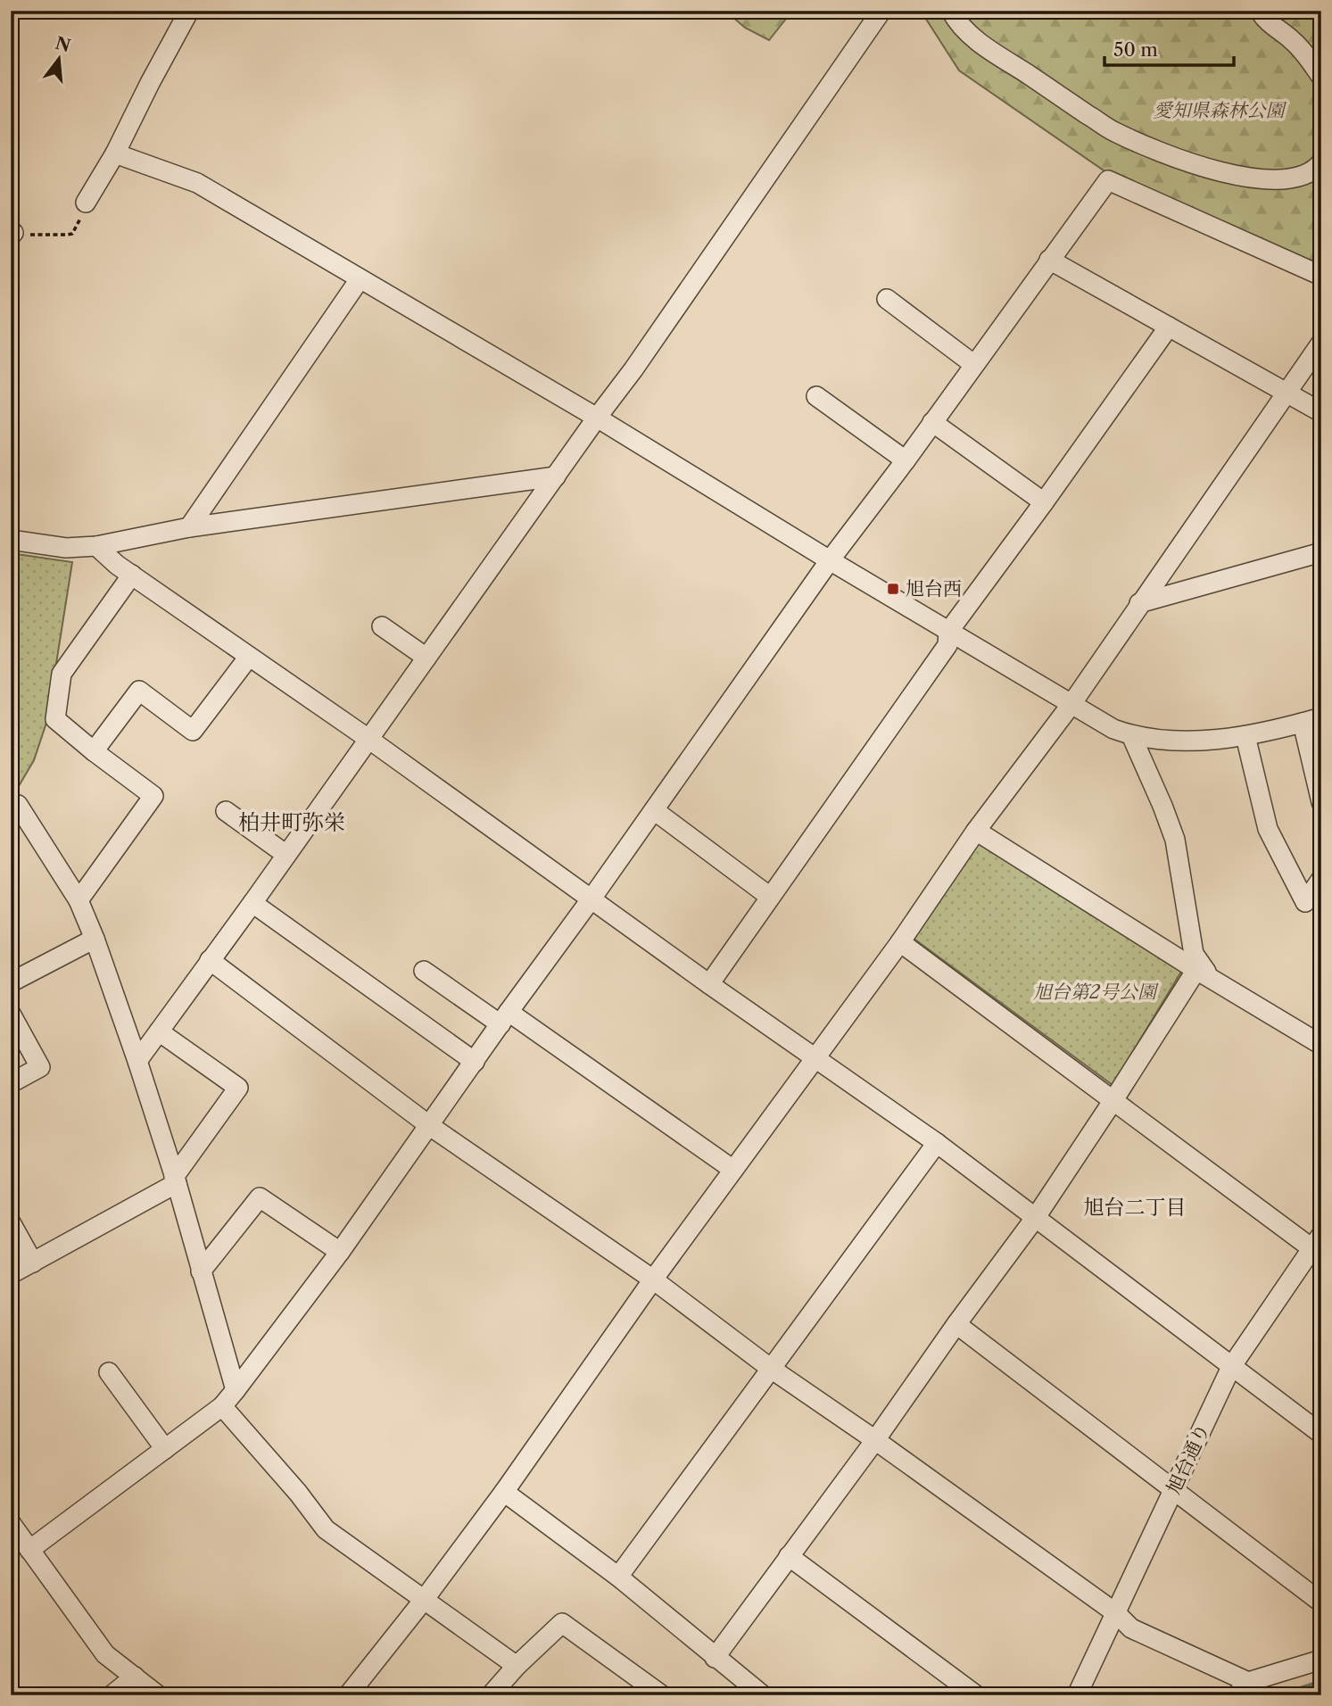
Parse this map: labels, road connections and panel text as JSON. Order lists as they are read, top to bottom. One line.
{"streets":{"street":["旭台通り"]},"districts":["柏井町弥栄","旭台二丁目"],"parks":["愛知県森林公園","旭台第2号公園"],"places":{"transit":["旭台西"]},"scale_bar":"50 m","north":"top"}
